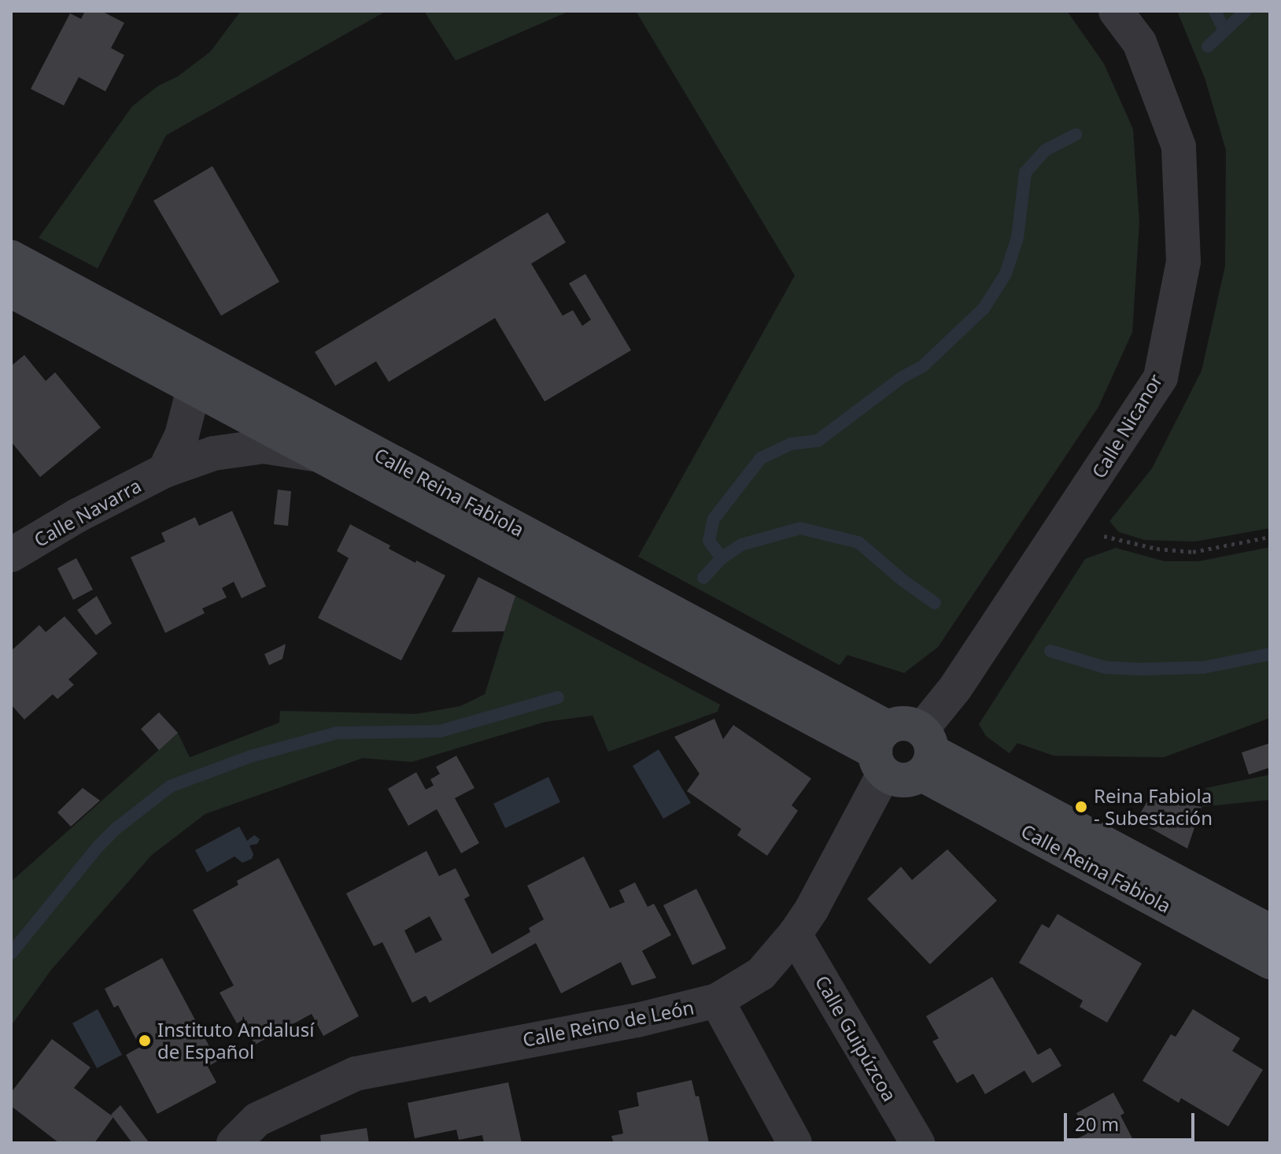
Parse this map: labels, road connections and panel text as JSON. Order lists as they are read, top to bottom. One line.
{"streets":{"street":["Calle Nicanor","Calle Reina Fabiola","Calle Navarra","Calle Reino de León","Calle Guipúzcoa"]},"crossings":[["Calle Nicanor","Calle Reina Fabiola"],["Calle Reina Fabiola","Calle Navarra"],["Calle Reina Fabiola","Calle Reino de León"],["Calle Reino de León","Calle Guipúzcoa"]],"places":["Reina Fabiola - Subestación","Instituto Andalusí de Español"],"scale_bar":"20 m"}
